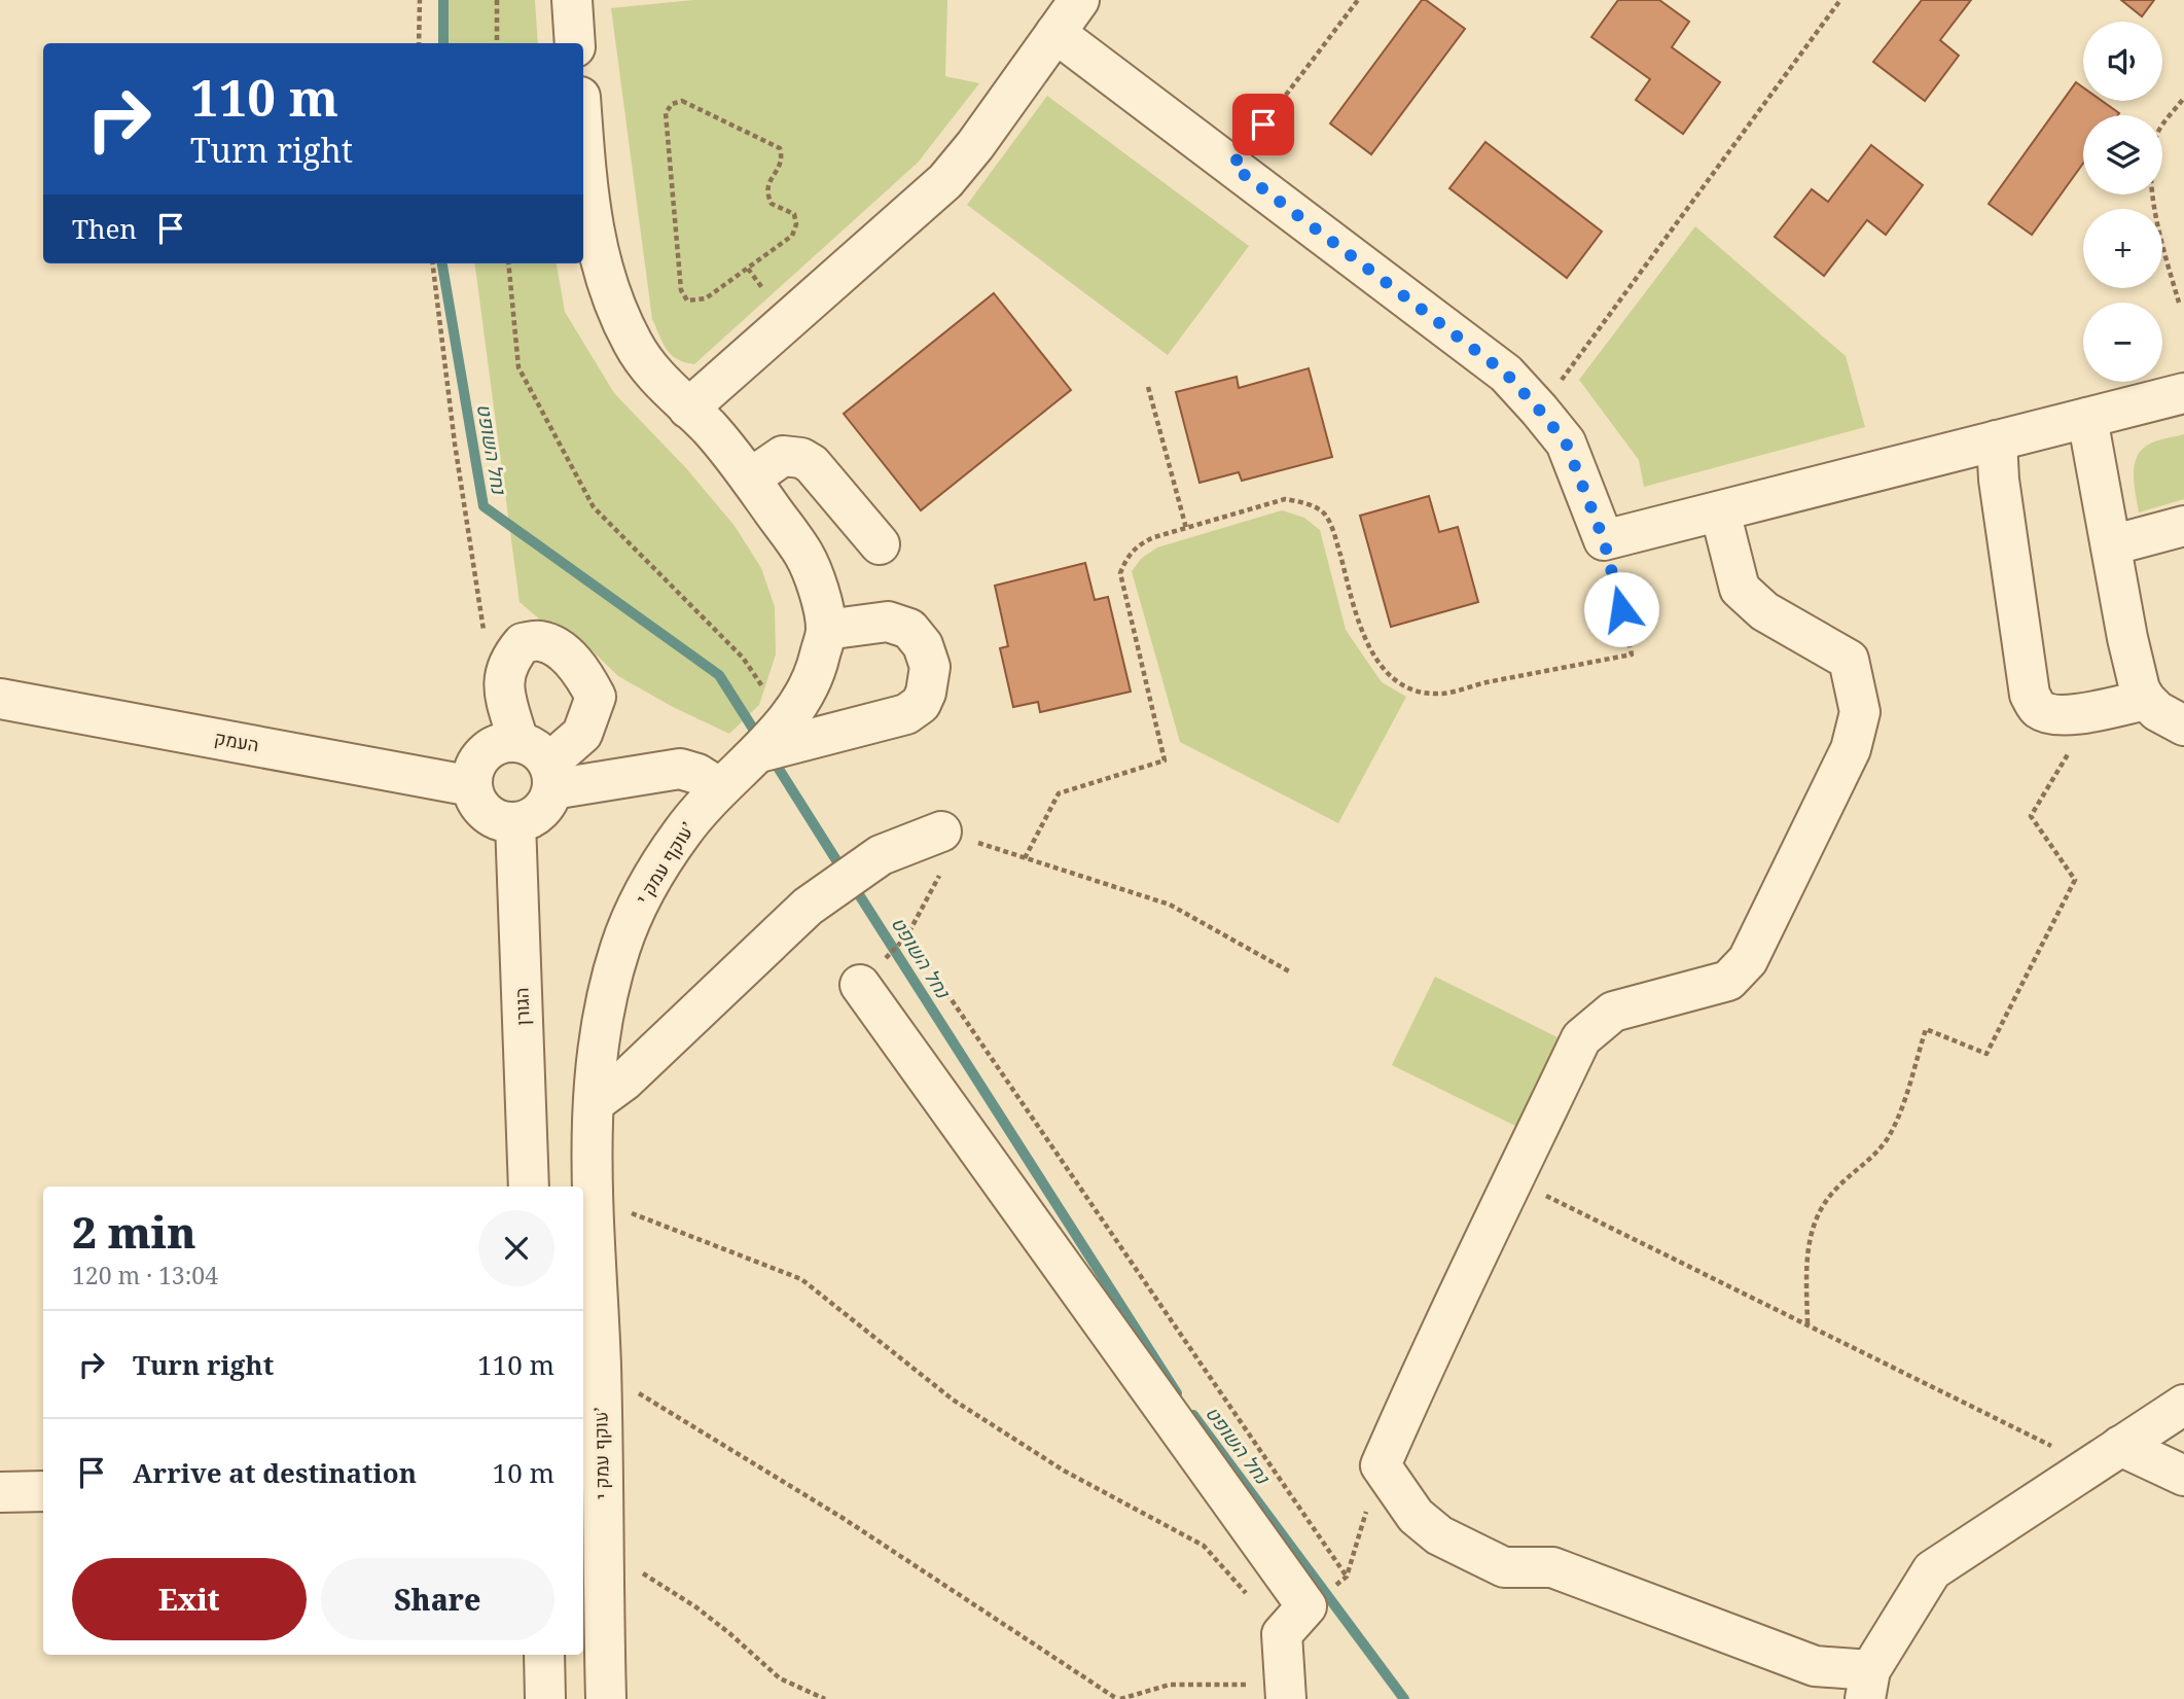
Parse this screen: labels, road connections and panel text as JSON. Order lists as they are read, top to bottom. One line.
{"streets":{"street":["העמק","עוקף עמק י’","הגורן"]},"crossings":[["העמק","הגורן"]],"water":["נחל השופט"],"page":{"map_buttons":["+","−"],"turn":["110 m","Turn right"],"then":"Then","heading":["2 min","120 m · 13:04"],"list":[{"name":"Turn right","value":"110 m"},{"name":"Arrive at destination","value":"10 m"}],"buttons":["Exit","Share"]}}
